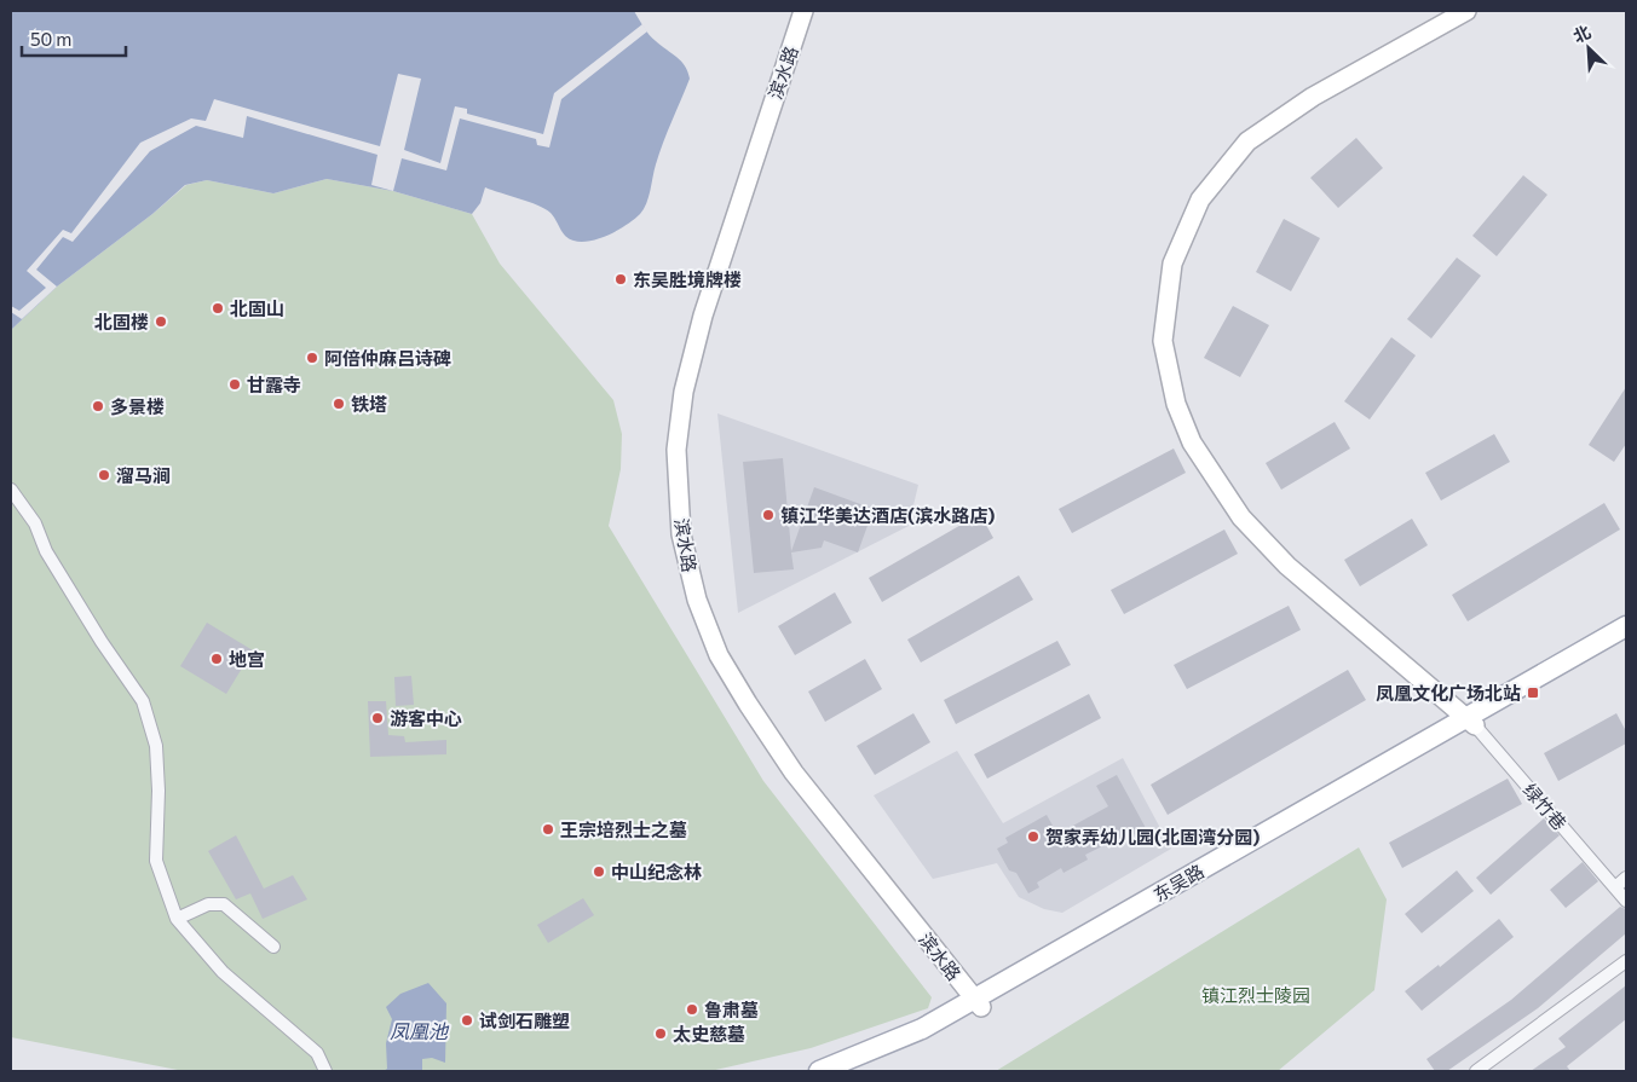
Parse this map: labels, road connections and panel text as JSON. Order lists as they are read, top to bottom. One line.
{"streets":{"main road":["东吴路"],"street":["滨水路","绿竹巷"]},"crossings":[["滨水路","东吴路"],["绿竹巷","东吴路"]],"water":["凤凰池"],"parks":["镇江烈士陵园"],"places":{"other":["东吴胜境牌楼","北固山","北固楼","阿倍仲麻吕诗碑","甘露寺","铁塔","多景楼","溜马涧","镇江华美达酒店(滨水路店)","地宫","游客中心","王宗培烈士之墓","贺家弄幼儿园(北固湾分园)","中山纪念林","鲁肃墓","试剑石雕塑","太史慈墓"],"transit":["凤凰文化广场北站"]},"scale_bar":"50 m","north":"top left"}
